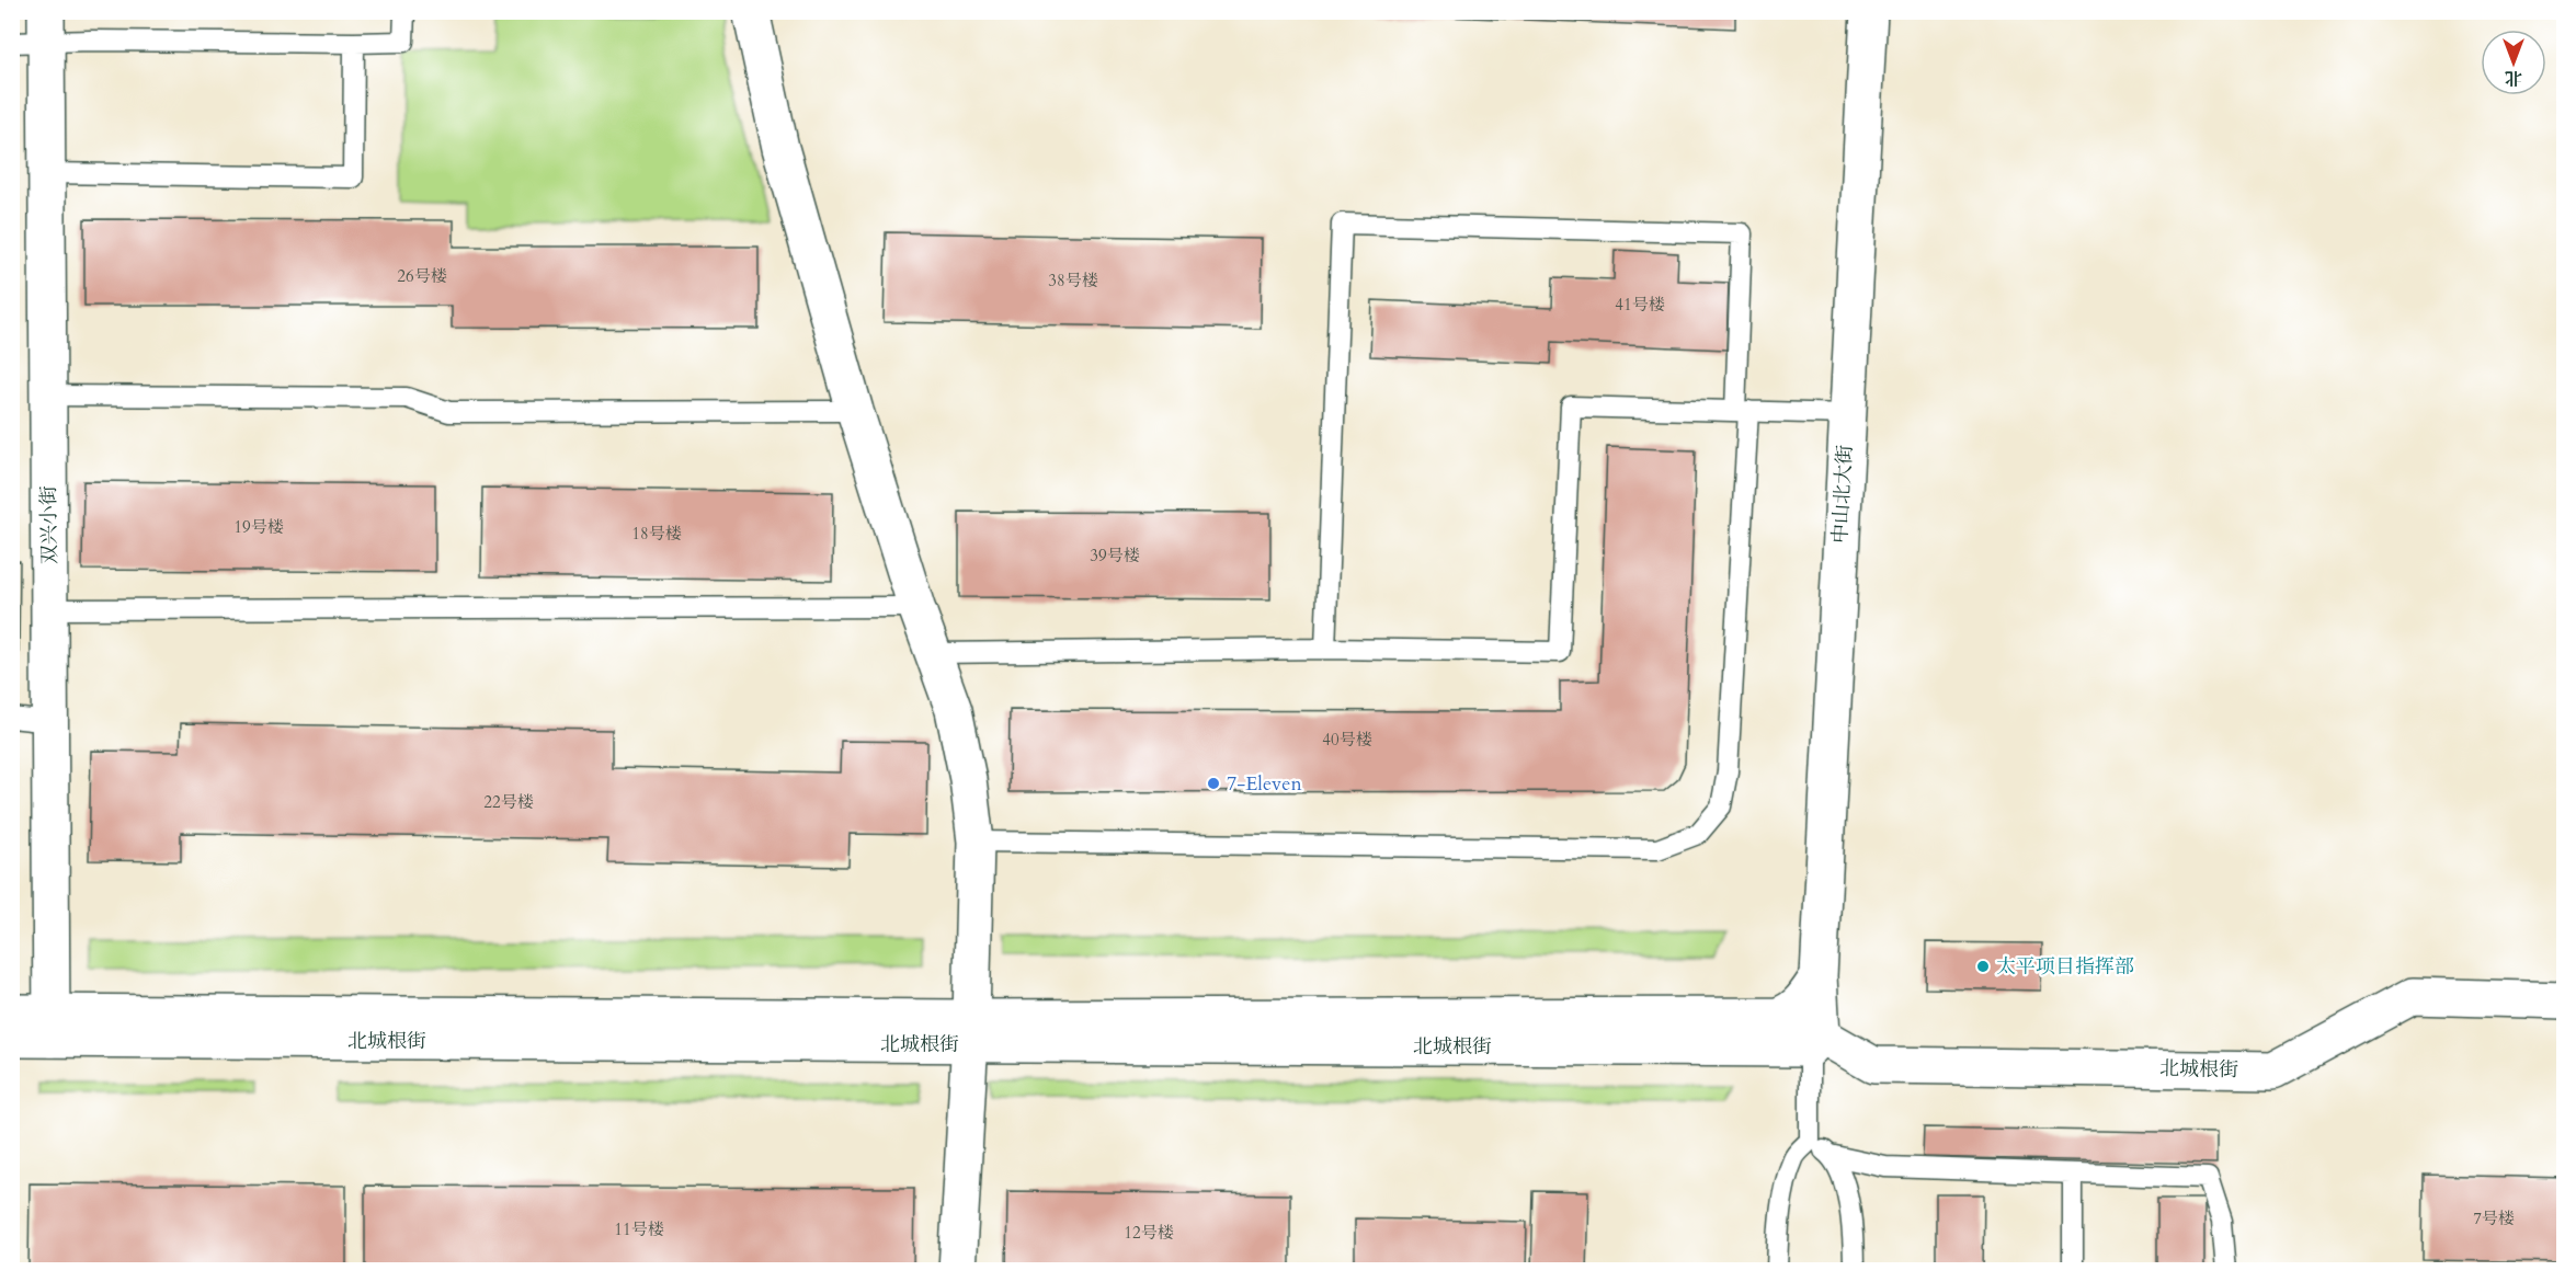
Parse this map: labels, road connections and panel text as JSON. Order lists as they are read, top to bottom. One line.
{"streets":{"street":["中山北大街","双兴小街","北城根街"]},"crossings":[["双兴小街","北城根街"]],"places":["7-Eleven","太平项目指挥部"],"house_numbers":["26号楼","38号楼","41号楼","19号楼","18号楼","39号楼","40号楼","22号楼","7号楼","11号楼","12号楼"],"north":"bottom"}
